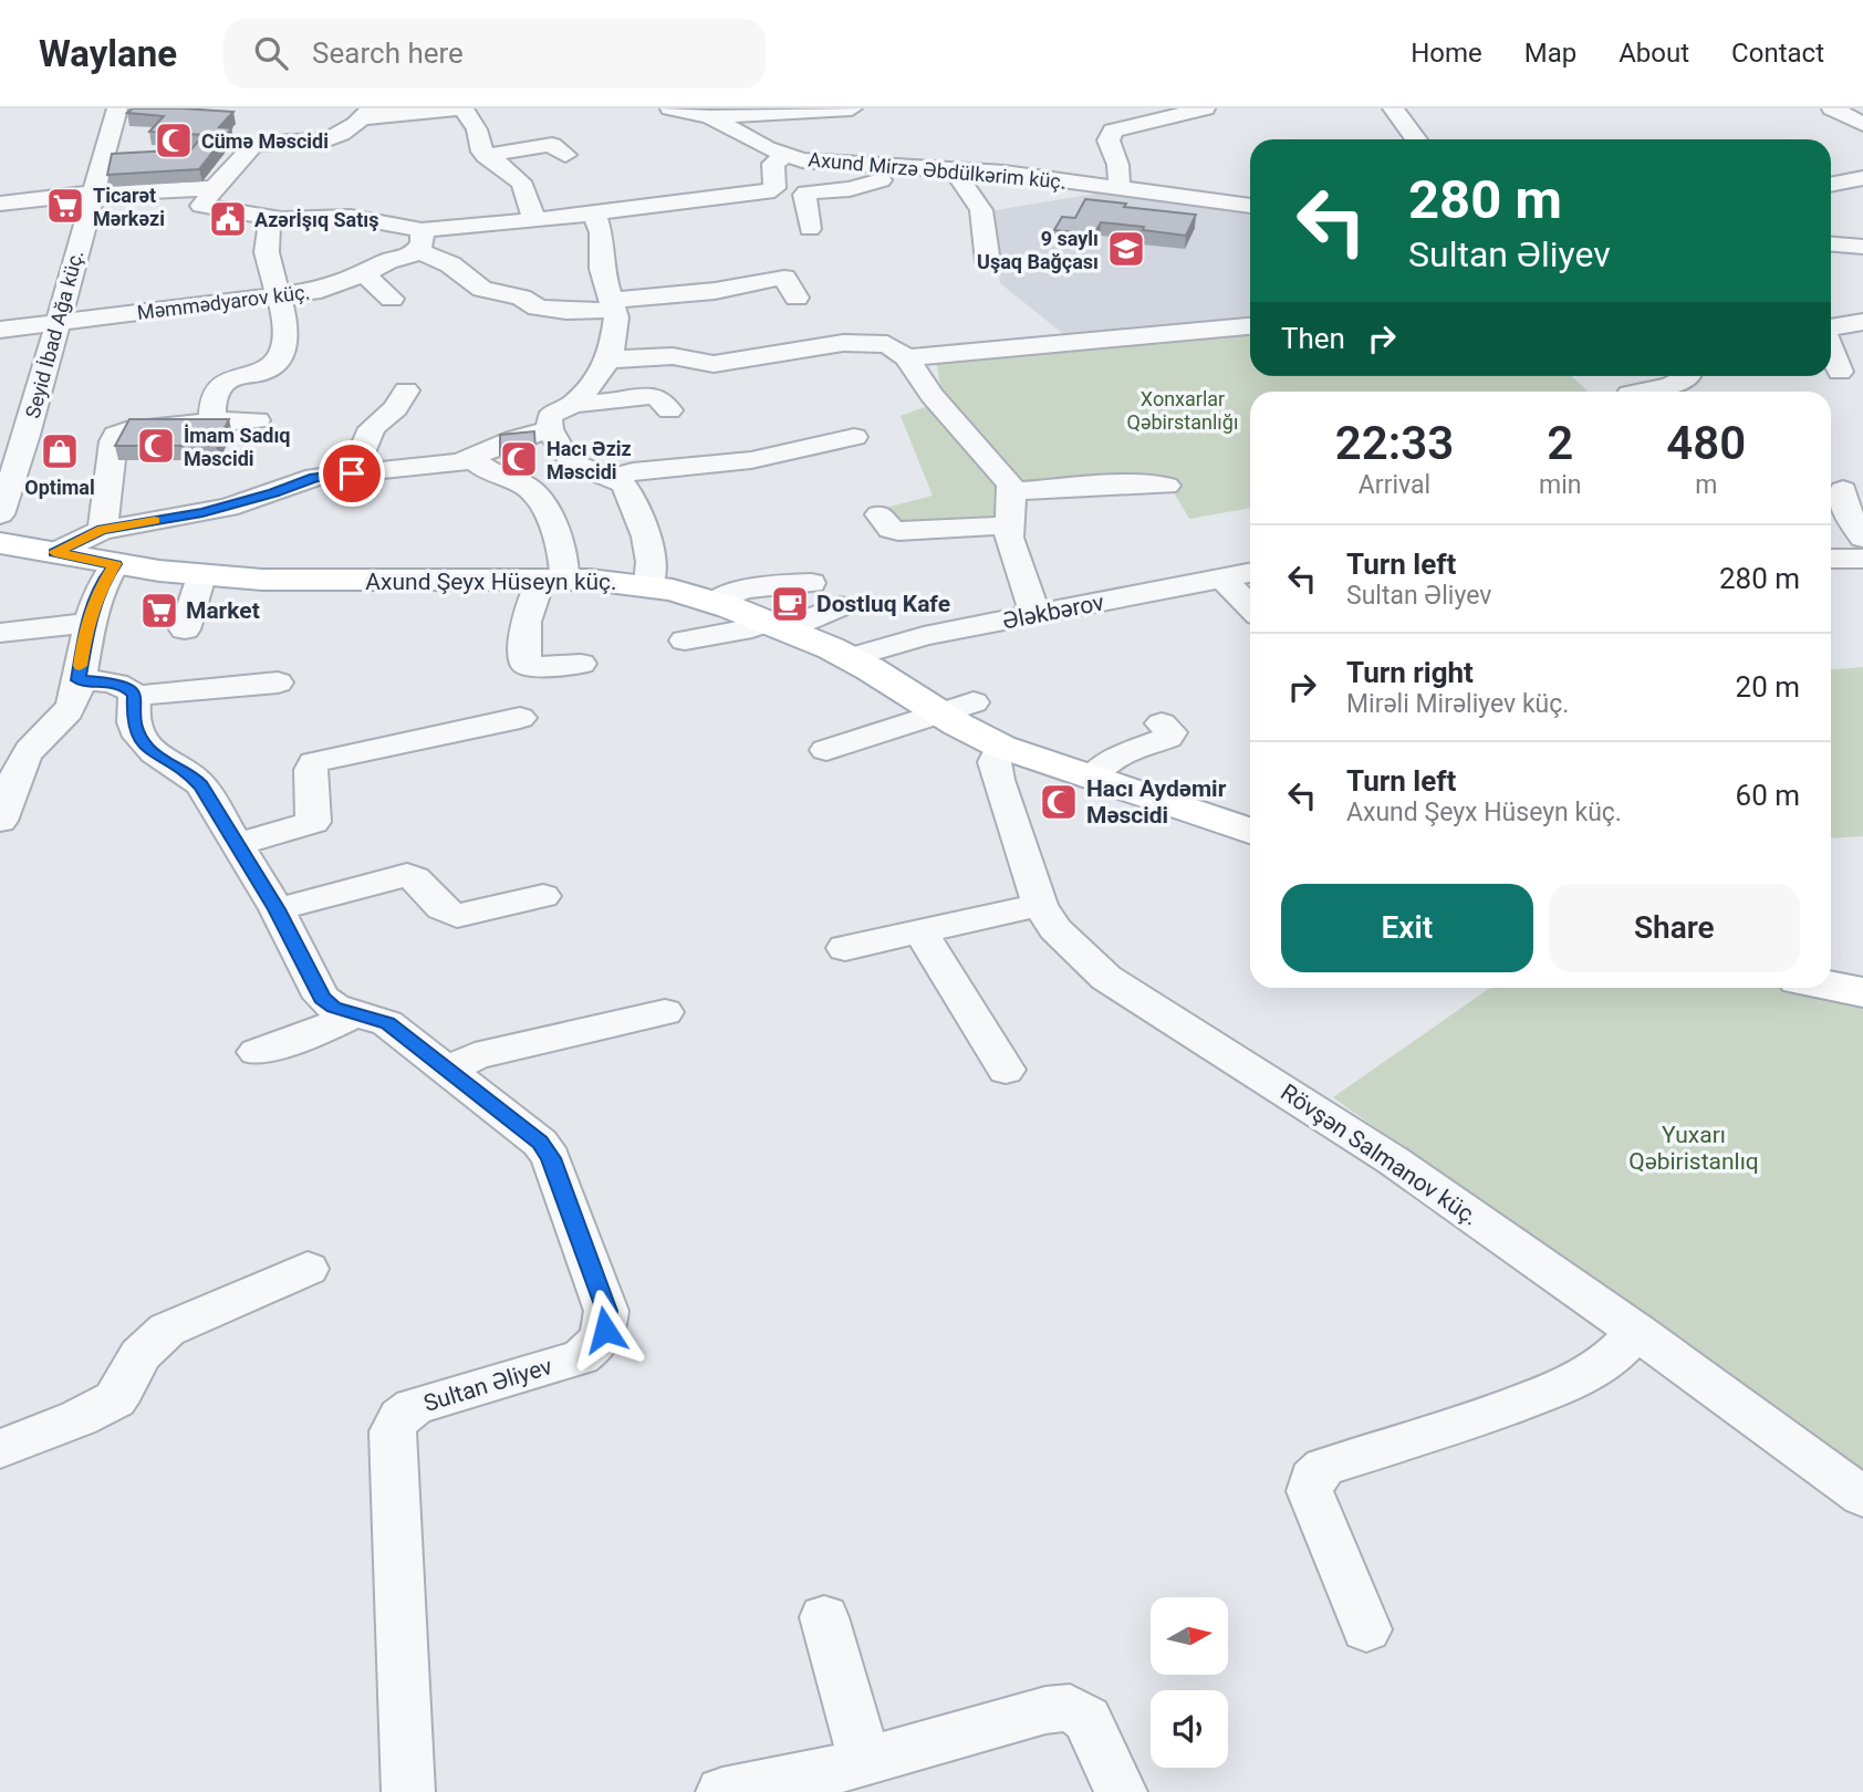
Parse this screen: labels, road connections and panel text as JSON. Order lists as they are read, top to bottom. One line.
{"streets":{"main road":["Axund Şeyx Hüseyn küç."],"street":["Axund Mirzə Əbdülkərim küç.","Məmmədyarov küç.","Seyid İbad Ağa küç.","Ələkbərov","Rövşən Salmanov küç.","Sultan Əliyev"]},"crossings":[["Məmmədyarov küç.","Seyid İbad Ağa küç."],["Axund Şeyx Hüseyn küç.","Ələkbərov"],["Axund Şeyx Hüseyn küç.","Rövşən Salmanov küç."]],"parks":["Xonxarlar Qəbirstanlığı","Yuxarı Qəbiristanlıq"],"places":{"mosque":["Cümə Məscidi","İmam Sadıq Məscidi","Hacı Əziz Məscidi","Hacı Aydəmir Məscidi"],"supermarket":["Ticarət Mərkəzi","Market"],"public building":["Azərİşıq Satış"],"school or university":["9 saylı Uşaq Bağçası"],"shop":["Optimal"],"cafe":["Dostluq Kafe"]},"north":"right","page":{"header":"Waylane","search":"Search here","nav":["Home","Map","About","Contact"],"turn":["280 m","Sultan Əliyev"],"then":"Then","eta":["22:33","Arrival","2","min","480","m"],"list":[{"name":"Turn left","note":"Sultan Əliyev","value":"280 m"},{"name":"Turn right","note":"Mirəli Mirəliyev küç.","value":"20 m"},{"name":"Turn left","note":"Axund Şeyx Hüseyn küç.","value":"60 m"}],"buttons":["Exit","Share"]}}
